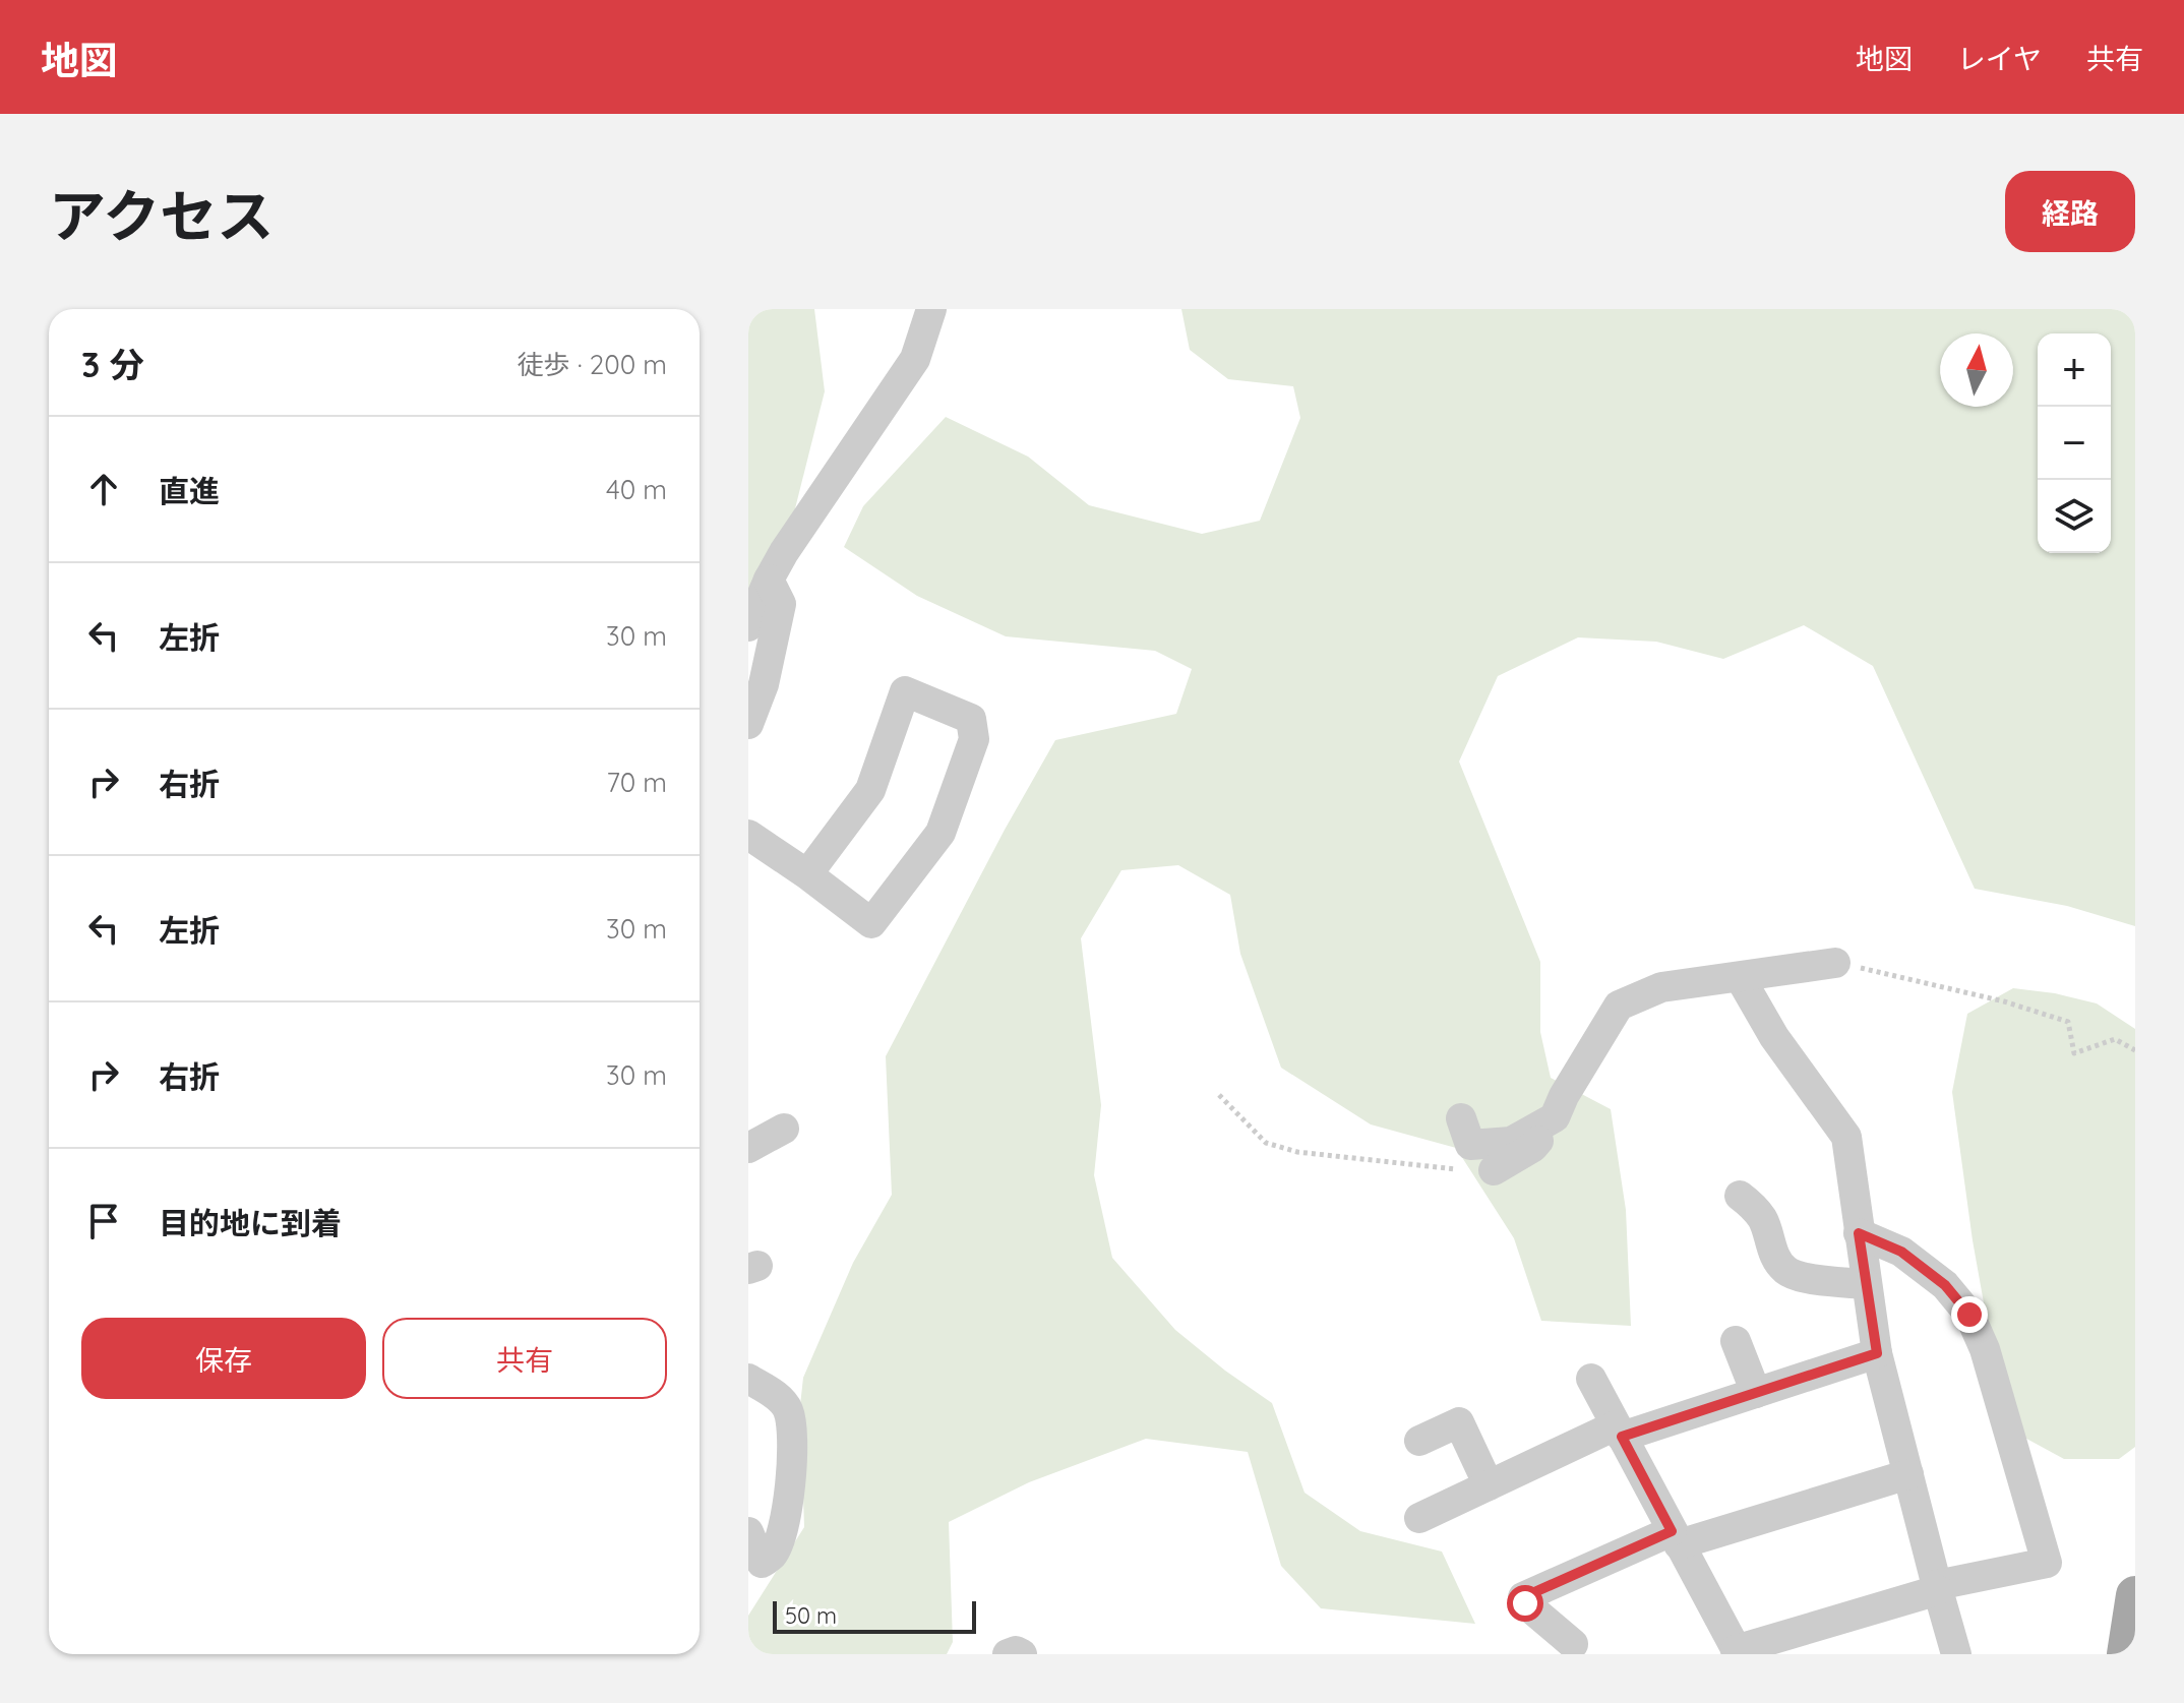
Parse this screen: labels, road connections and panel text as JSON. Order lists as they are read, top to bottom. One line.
{"scale_bar":"50 m","north":"top","page":{"header":"地図","nav":["地図","レイヤ","共有"],"title":"アクセス","buttons":["経路",["保存","共有"]],"heading":["3 分","徒歩 · 200 m"],"map_buttons":["+","−"],"list":[["直進","40 m"],["左折","30 m"],["右折","70 m"],["左折","30 m"],["右折","30 m"],"目的地に到着"],"scale":"50 m"}}
